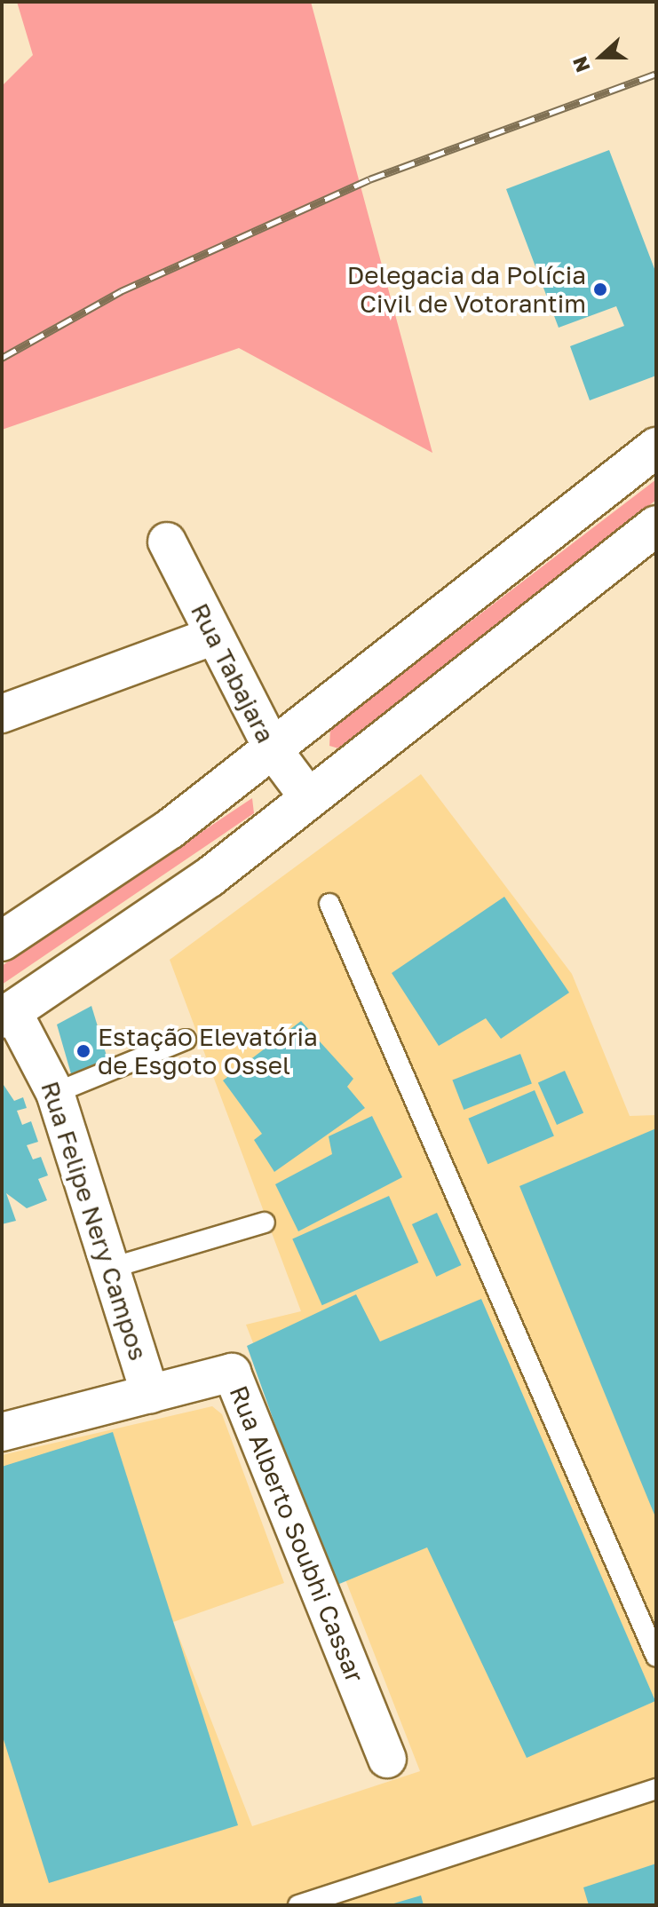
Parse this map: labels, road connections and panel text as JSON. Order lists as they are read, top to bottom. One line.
{"streets":{"street":["Rua Tabajara","Rua Felipe Nery Campos","Rua Alberto Soubhi Cassar"]},"crossings":[["Rua Felipe Nery Campos","Rua Alberto Soubhi Cassar"]],"places":["Delegacia da Polícia Civil de Votorantim","Estação Elevatória de Esgoto Ossel"],"north":"left"}
